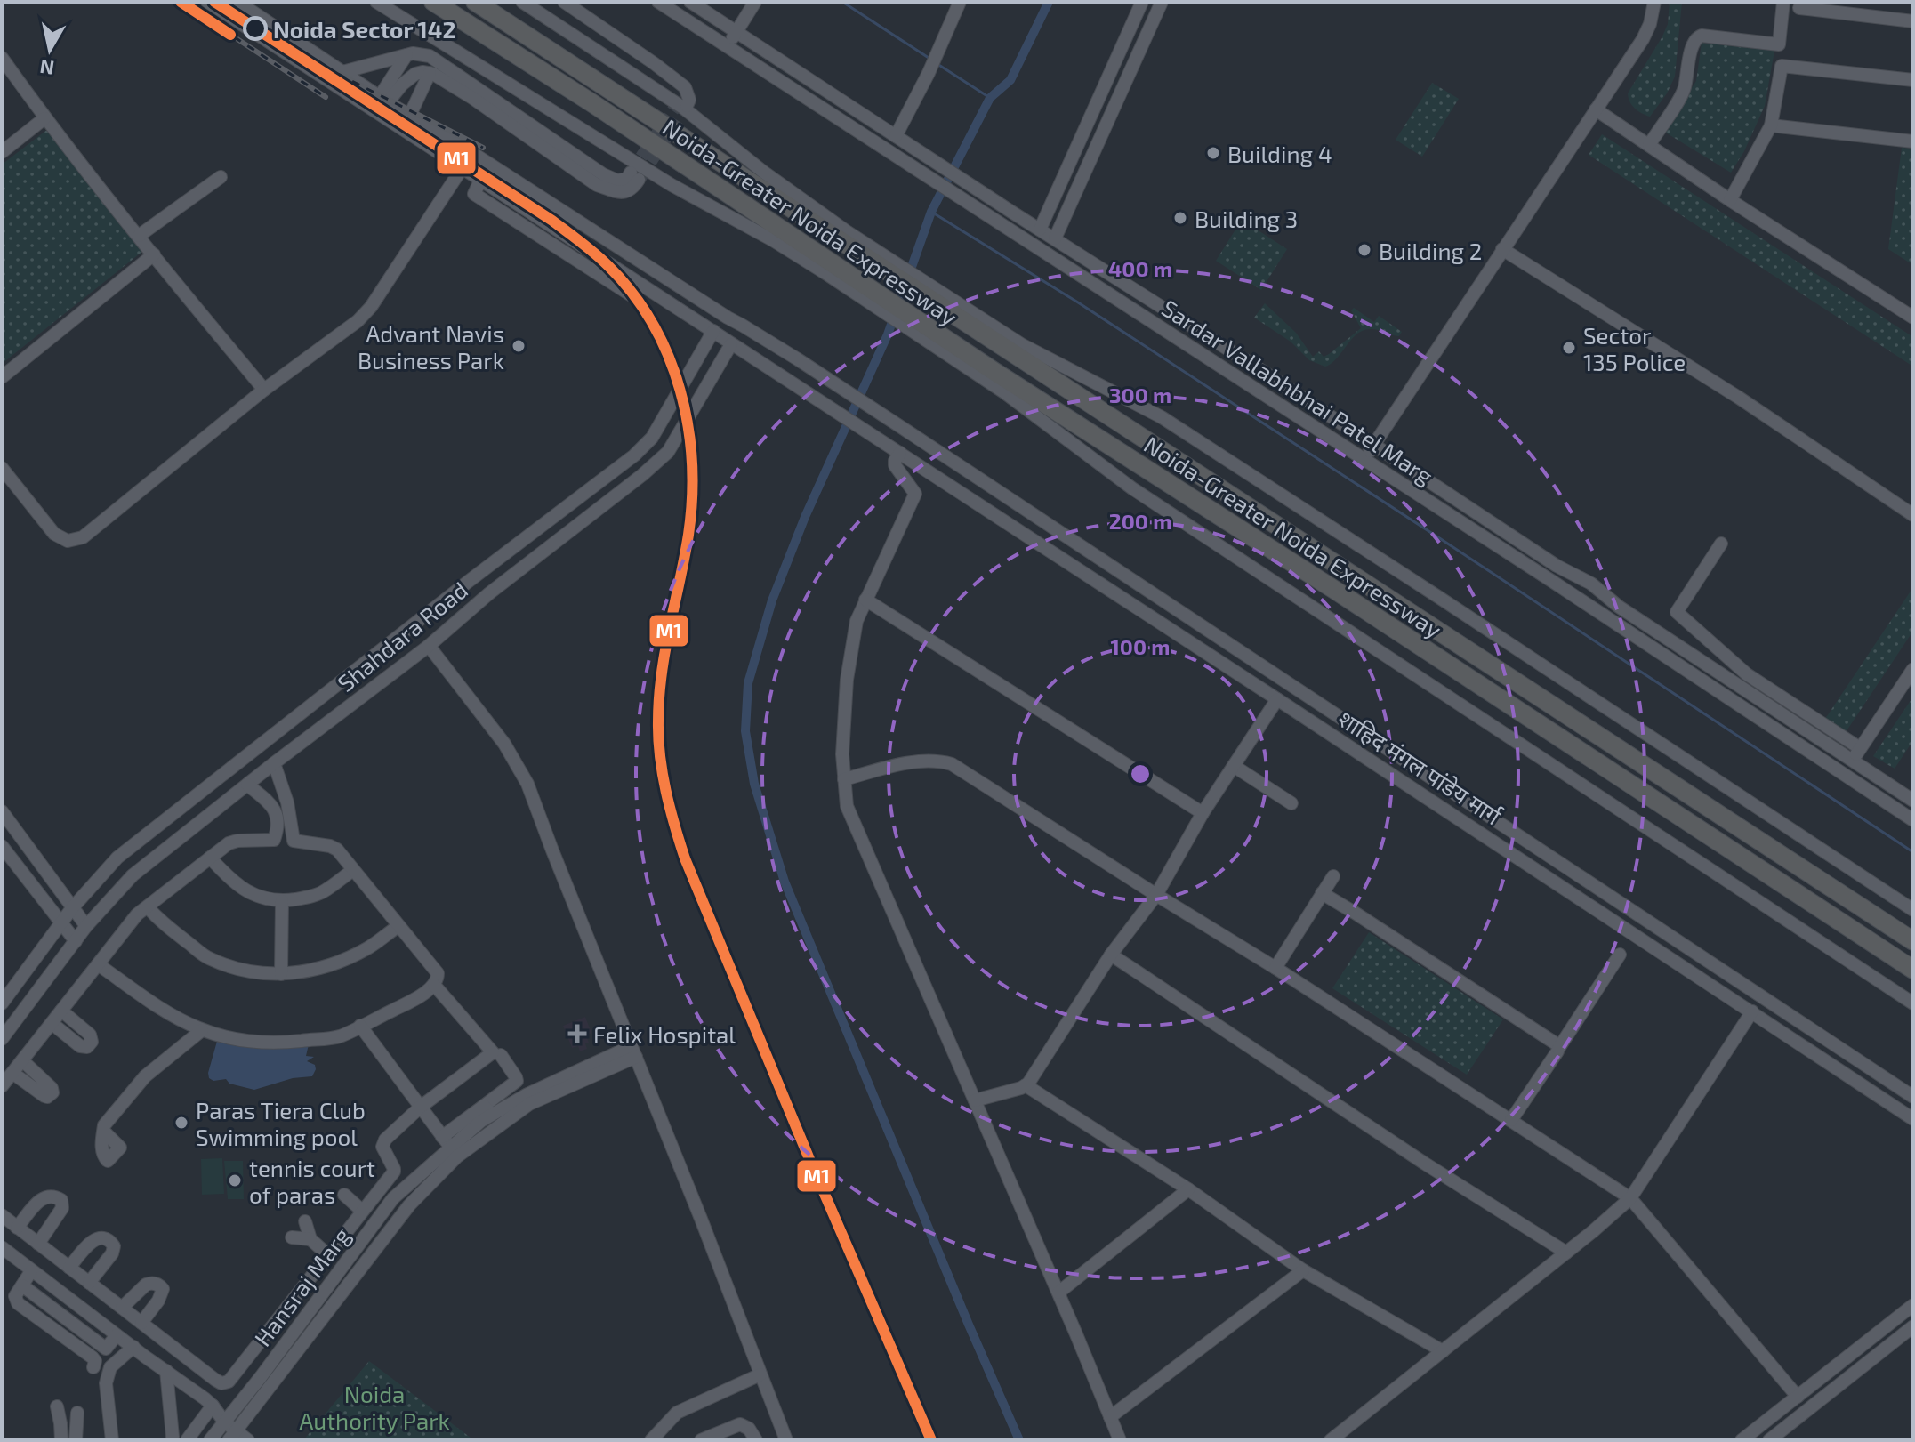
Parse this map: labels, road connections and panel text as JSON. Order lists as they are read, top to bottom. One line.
{"streets":{"highway":["Noida-Greater Noida Expressway"],"street":["Sardar Vallabhbhai Patel Marg","Shahdara Road","शाहिद मंगल पांडेय मार्ग","Hansraj Marg"]},"crossings":[["Shahdara Road","शाहिद मंगल पांडेय मार्ग"]],"parks":["Noida Authority Park"],"places":{"other":["Noida Sector 142","Building 4","Building 3","Building 2","Advant Navis Business Park","Sector 135 Police","Paras Tiera Club Swimming pool","tennis court of paras"],"health":["Felix Hospital"]},"lines":["transit line M1"],"north":"bottom","rings":["400 m","300 m","200 m","100 m"]}
